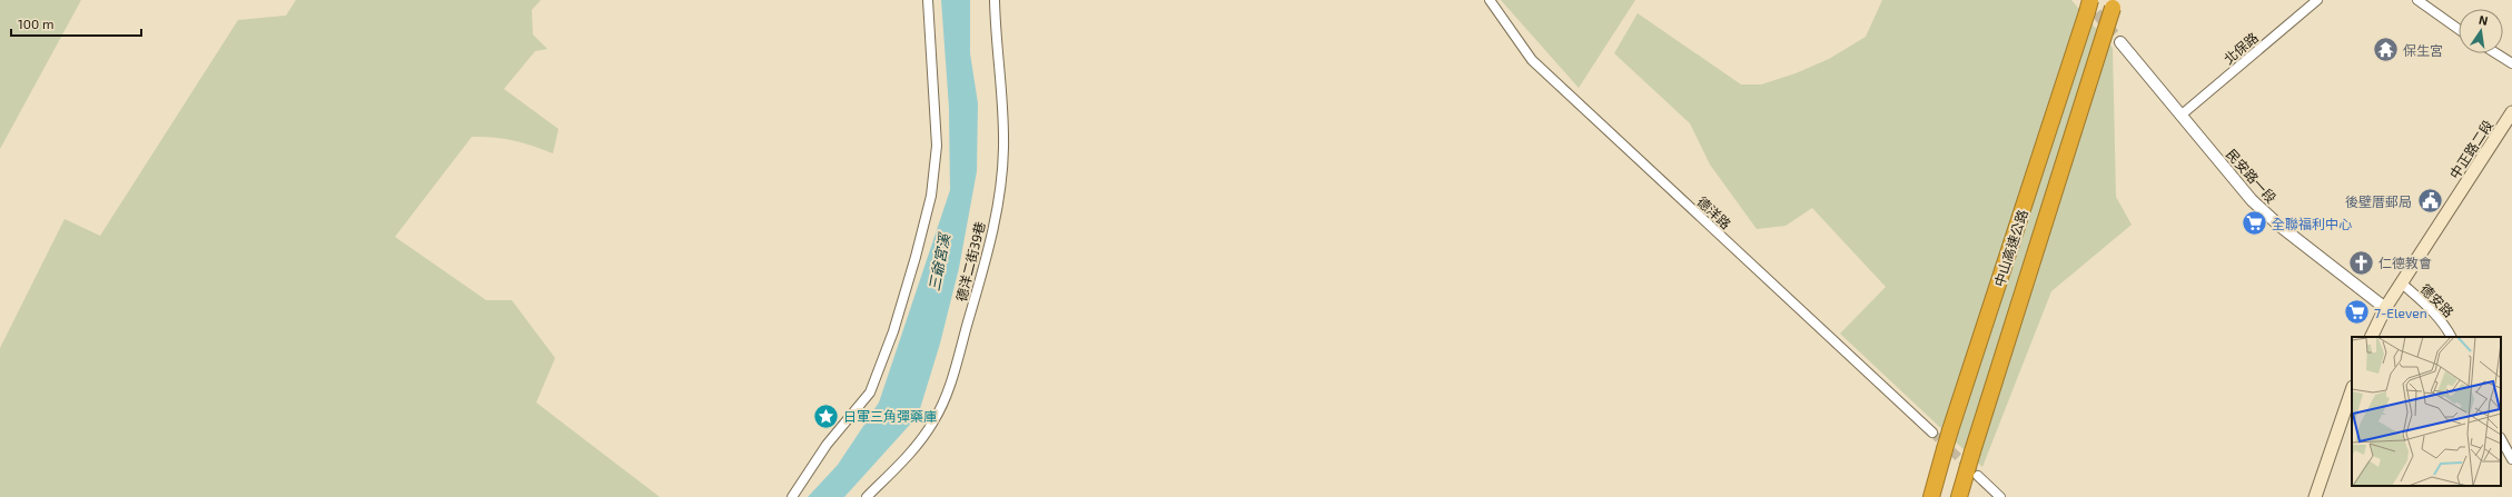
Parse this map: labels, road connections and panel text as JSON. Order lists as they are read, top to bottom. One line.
{"streets":{"highway":["中山高速公路"],"main road":["中正路二段"],"street":["北保路","民安路一段","德洋路","德洋二街39巷","德安路"]},"crossings":[["北保路","民安路一段"],["中正路二段","民安路一段"],["中正路二段","德安路"]],"water":["三爺宮溪"],"places":{"temple":["保生宮"],"public building":["後壁厝郵局"],"supermarket":["全聯福利中心","7-Eleven"],"church":["仁德教會"],"place":["日軍三角彈藥庫"]},"scale_bar":"100 m","north":"top"}
